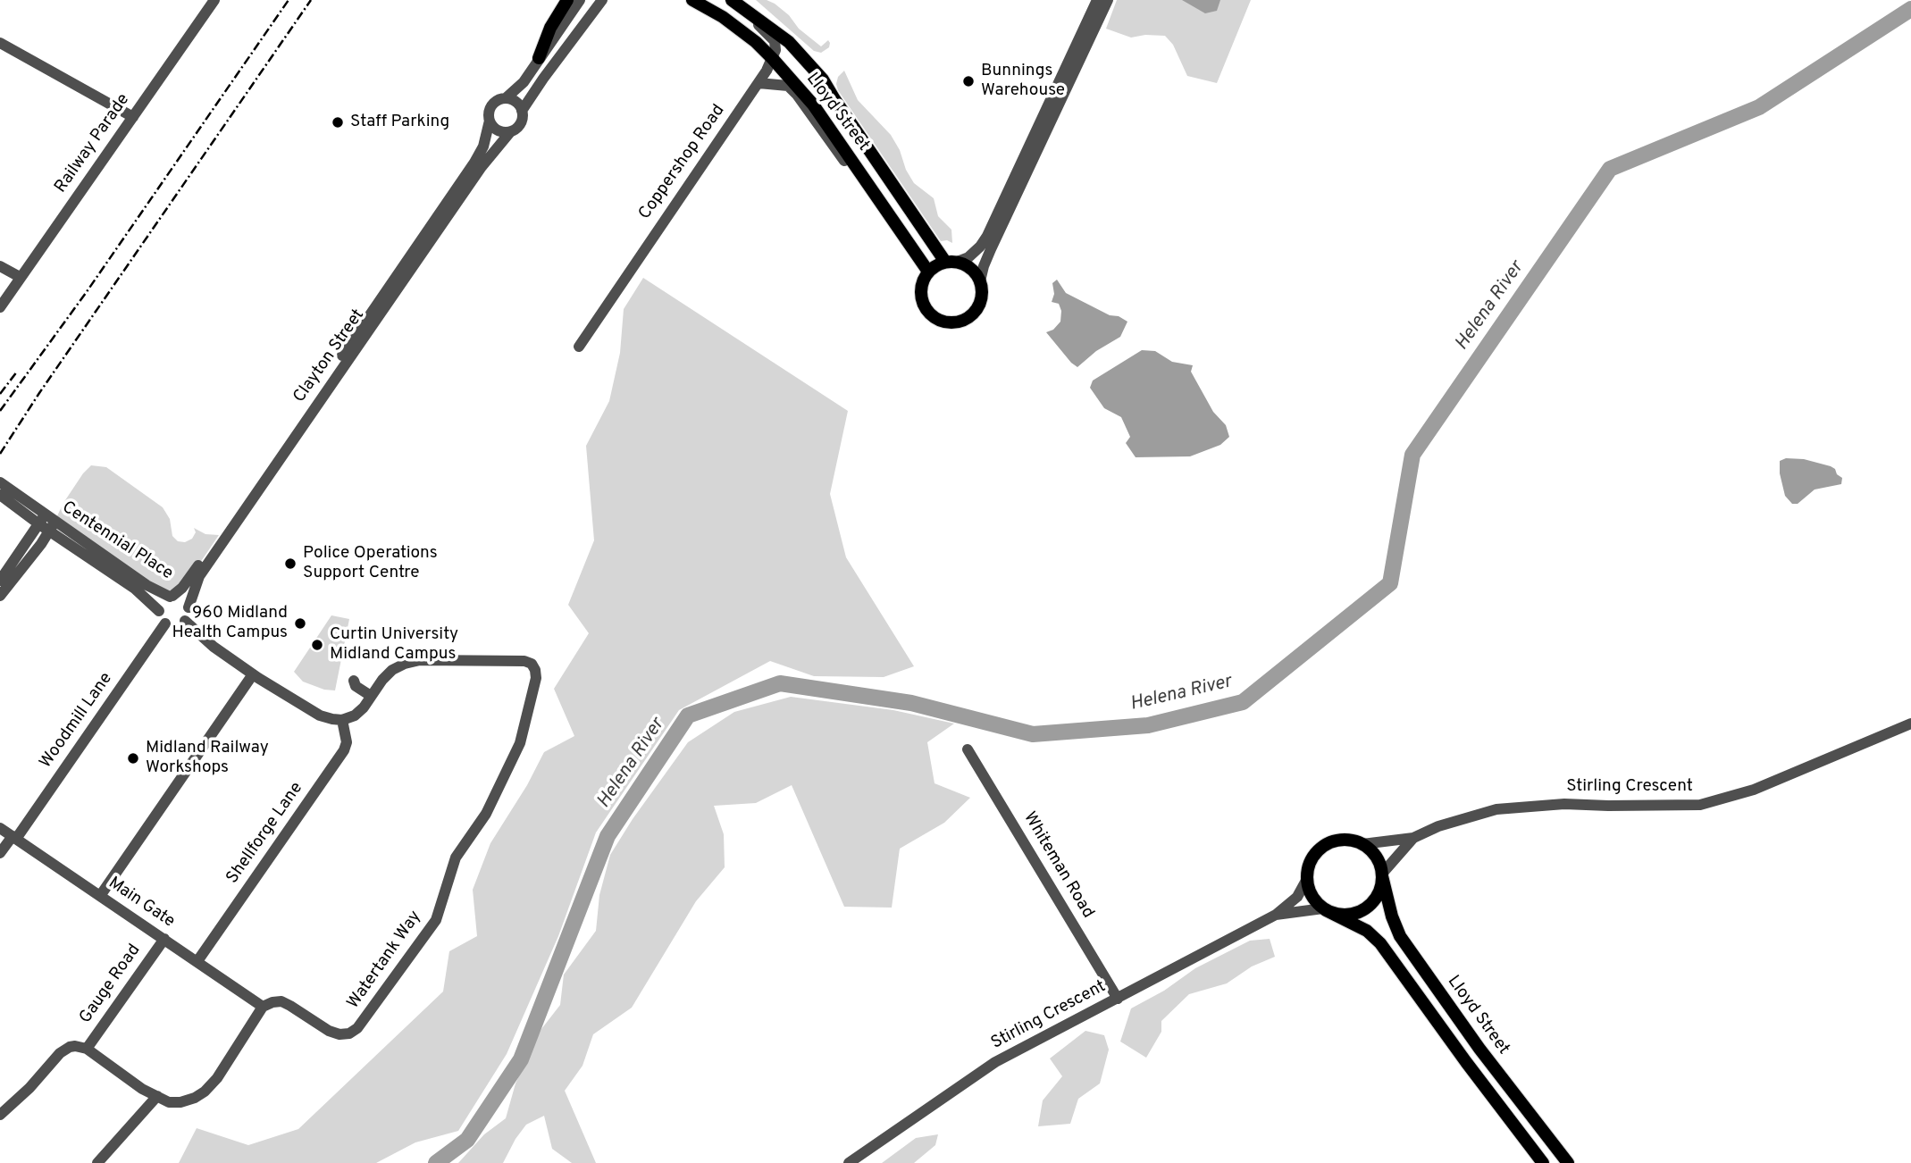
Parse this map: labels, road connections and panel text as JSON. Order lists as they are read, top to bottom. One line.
{"streets":{"main road":["Lloyd Street"],"street":["Railway Parade","Coppershop Road","Clayton Street","Centennial Place","Woodmill Lane","Stirling Crescent","Shellforge Lane","Whiteman Road","Main Gate","Watertank Way","Gauge Road"]},"crossings":[["Lloyd Street","Coppershop Road"],["Lloyd Street","Stirling Crescent"],["Clayton Street","Centennial Place"],["Clayton Street","Woodmill Lane"],["Centennial Place","Woodmill Lane"],["Woodmill Lane","Main Gate"],["Stirling Crescent","Whiteman Road"],["Shellforge Lane","Main Gate"],["Main Gate","Watertank Way"],["Main Gate","Gauge Road"]],"water":["Helena River"],"places":["Bunnings Warehouse","Staff Parking","Police Operations Support Centre","960 Midland Health Campus","Curtin University Midland Campus","Midland Railway Workshops"]}
